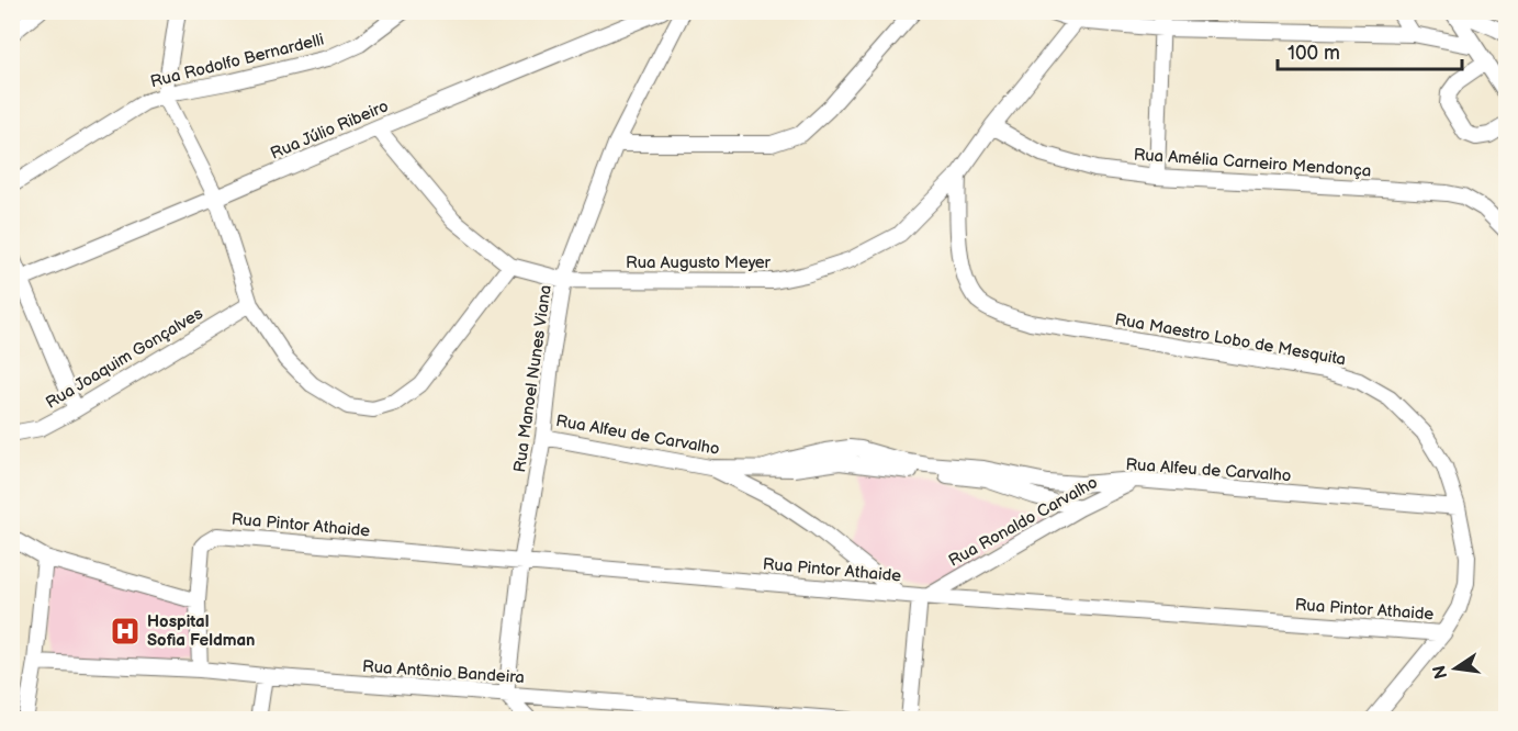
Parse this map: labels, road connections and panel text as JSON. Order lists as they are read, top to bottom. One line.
{"streets":{"street":["Rua Rodolfo Bernardelli","Rua Júlio Ribeiro","Rua Amélia Carneiro Mendonça","Rua Augusto Meyer","Rua Maestro Lobo de Mesquita","Rua Joaquim Gonçalves","Rua Manoel Nunes Viana","Rua Alfeu de Carvalho","Rua Ronaldo Carvalho","Rua Pintor Athaide","Rua Antônio Bandeira"]},"crossings":[["Rua Amélia Carneiro Mendonça","Rua Augusto Meyer"],["Rua Augusto Meyer","Rua Maestro Lobo de Mesquita"],["Rua Augusto Meyer","Rua Manoel Nunes Viana"],["Rua Maestro Lobo de Mesquita","Rua Alfeu de Carvalho"],["Rua Maestro Lobo de Mesquita","Rua Pintor Athaide"],["Rua Manoel Nunes Viana","Rua Alfeu de Carvalho"],["Rua Manoel Nunes Viana","Rua Pintor Athaide"],["Rua Manoel Nunes Viana","Rua Antônio Bandeira"],["Rua Alfeu de Carvalho","Rua Ronaldo Carvalho"],["Rua Ronaldo Carvalho","Rua Pintor Athaide"]],"places":{"hospital":["Hospital Sofia Feldman"]},"scale_bar":"100 m","north":"left"}
